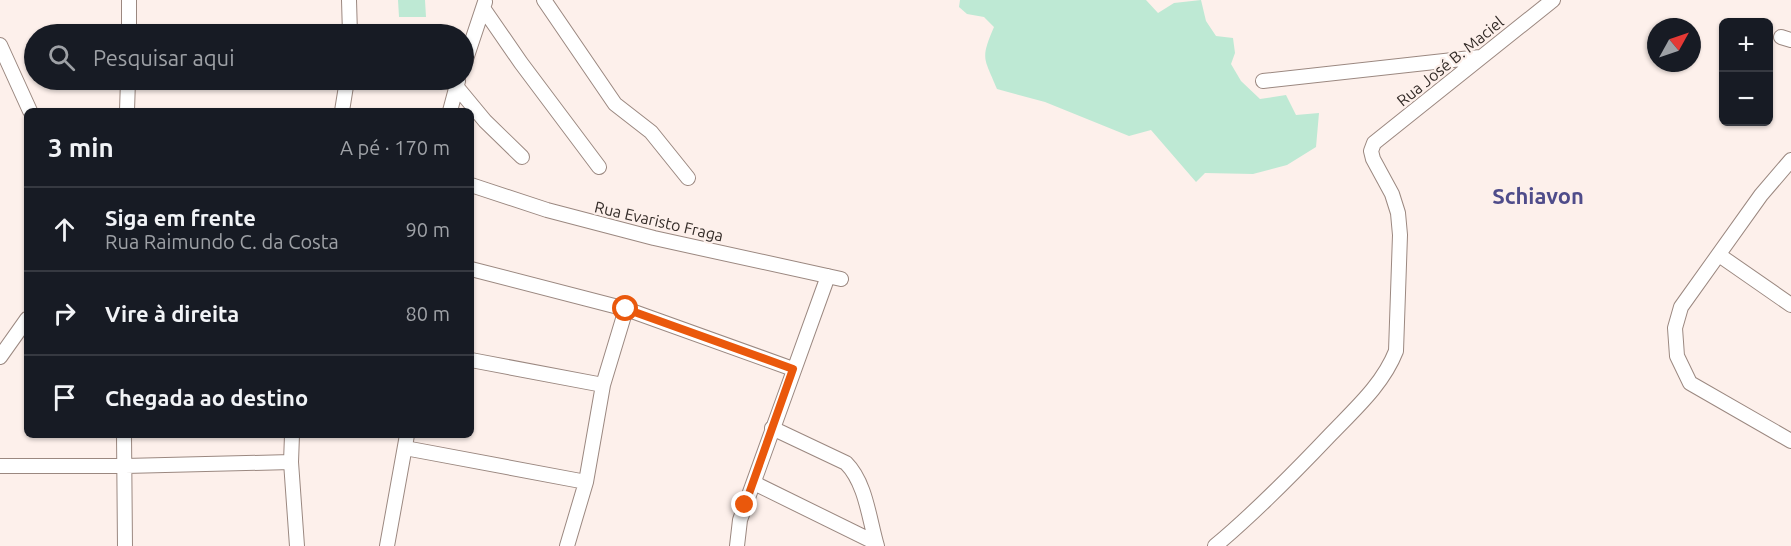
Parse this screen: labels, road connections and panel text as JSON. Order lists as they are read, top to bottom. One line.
{"streets":{"street":["Rua José B. Maciel","Rua Evaristo Fraga"]},"districts":["Schiavon"],"north":"top right","page":{"map_buttons":["+","−"],"search":"Pesquisar aqui","heading":["3 min","A pé · 170 m"],"list":[["Siga em frente","Rua Raimundo C. da Costa","90 m"],["Vire à direita","80 m"],"Chegada ao destino"]}}
